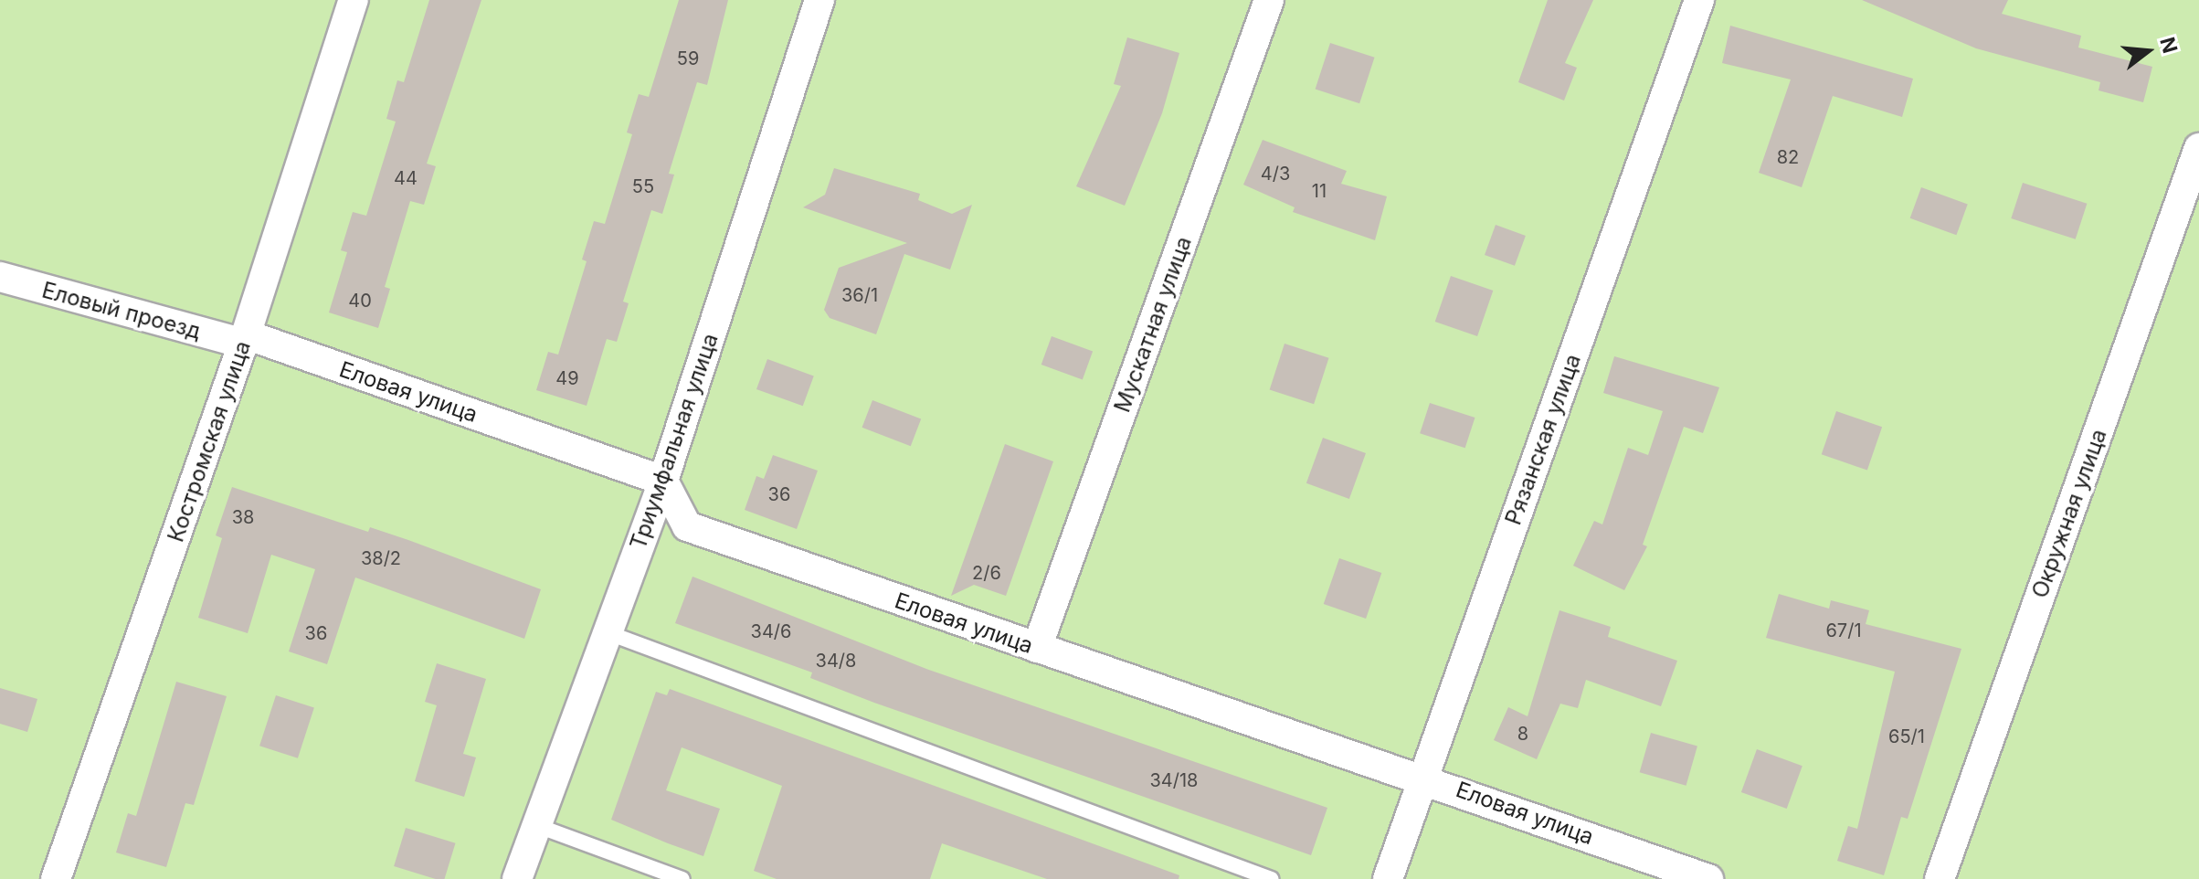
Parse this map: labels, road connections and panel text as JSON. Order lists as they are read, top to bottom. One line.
{"streets":{"street":["Еловый проезд","Мускатная улица","Еловая улица","Рязанская улица","Костромская улица","Триумфальная улица","Окружная улица"]},"crossings":[["Еловый проезд","Еловая улица"],["Еловый проезд","Костромская улица"],["Мускатная улица","Еловая улица"],["Еловая улица","Рязанская улица"],["Еловая улица","Костромская улица"],["Еловая улица","Триумфальная улица"]],"house_numbers":["59","82","4/3","44","55","11","36/1","40","49","36","38","38/2","2/6","67/1","34/6","36","34/8","8","65/1","34/18"],"north":"right"}
